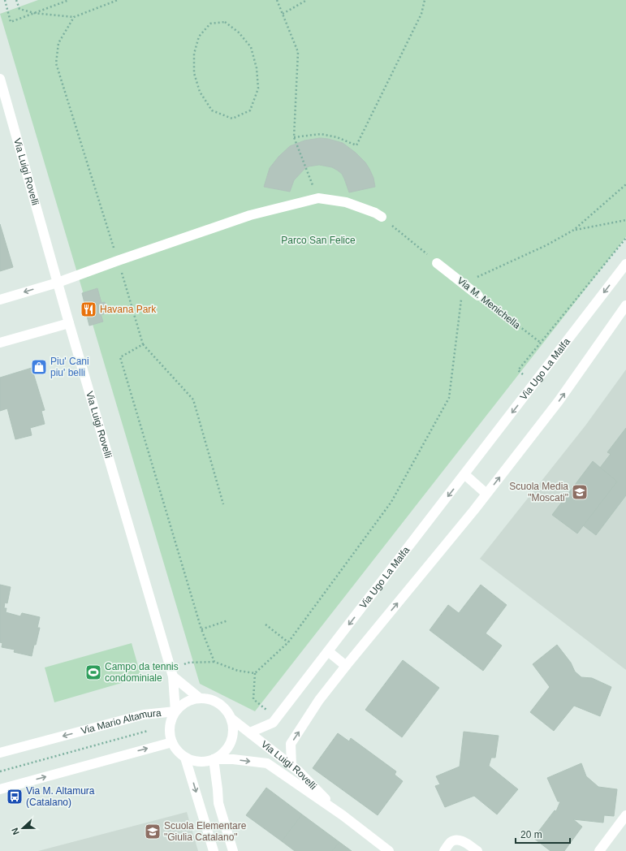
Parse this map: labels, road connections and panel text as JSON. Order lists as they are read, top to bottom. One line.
{"streets":{"street":["Via Luigi Rovelli","Via M. Menichella","Via Ugo La Malfa","Via Mario Altamura"]},"crossings":[["Via Luigi Rovelli","Via Ugo La Malfa"],["Via Luigi Rovelli","Via Mario Altamura"]],"parks":["Parco San Felice"],"places":{"restaurant":["Havana Park"],"shop":["Piu' Cani piu' belli"],"school or university":["Scuola Media \"Moscati\"","Scuola Elementare \"Giulia Catalano\""],"sports":["Campo da tennis condominiale"],"bus stop":["Via M. Altamura (Catalano)"]},"scale_bar":"20 m","north":"left"}
